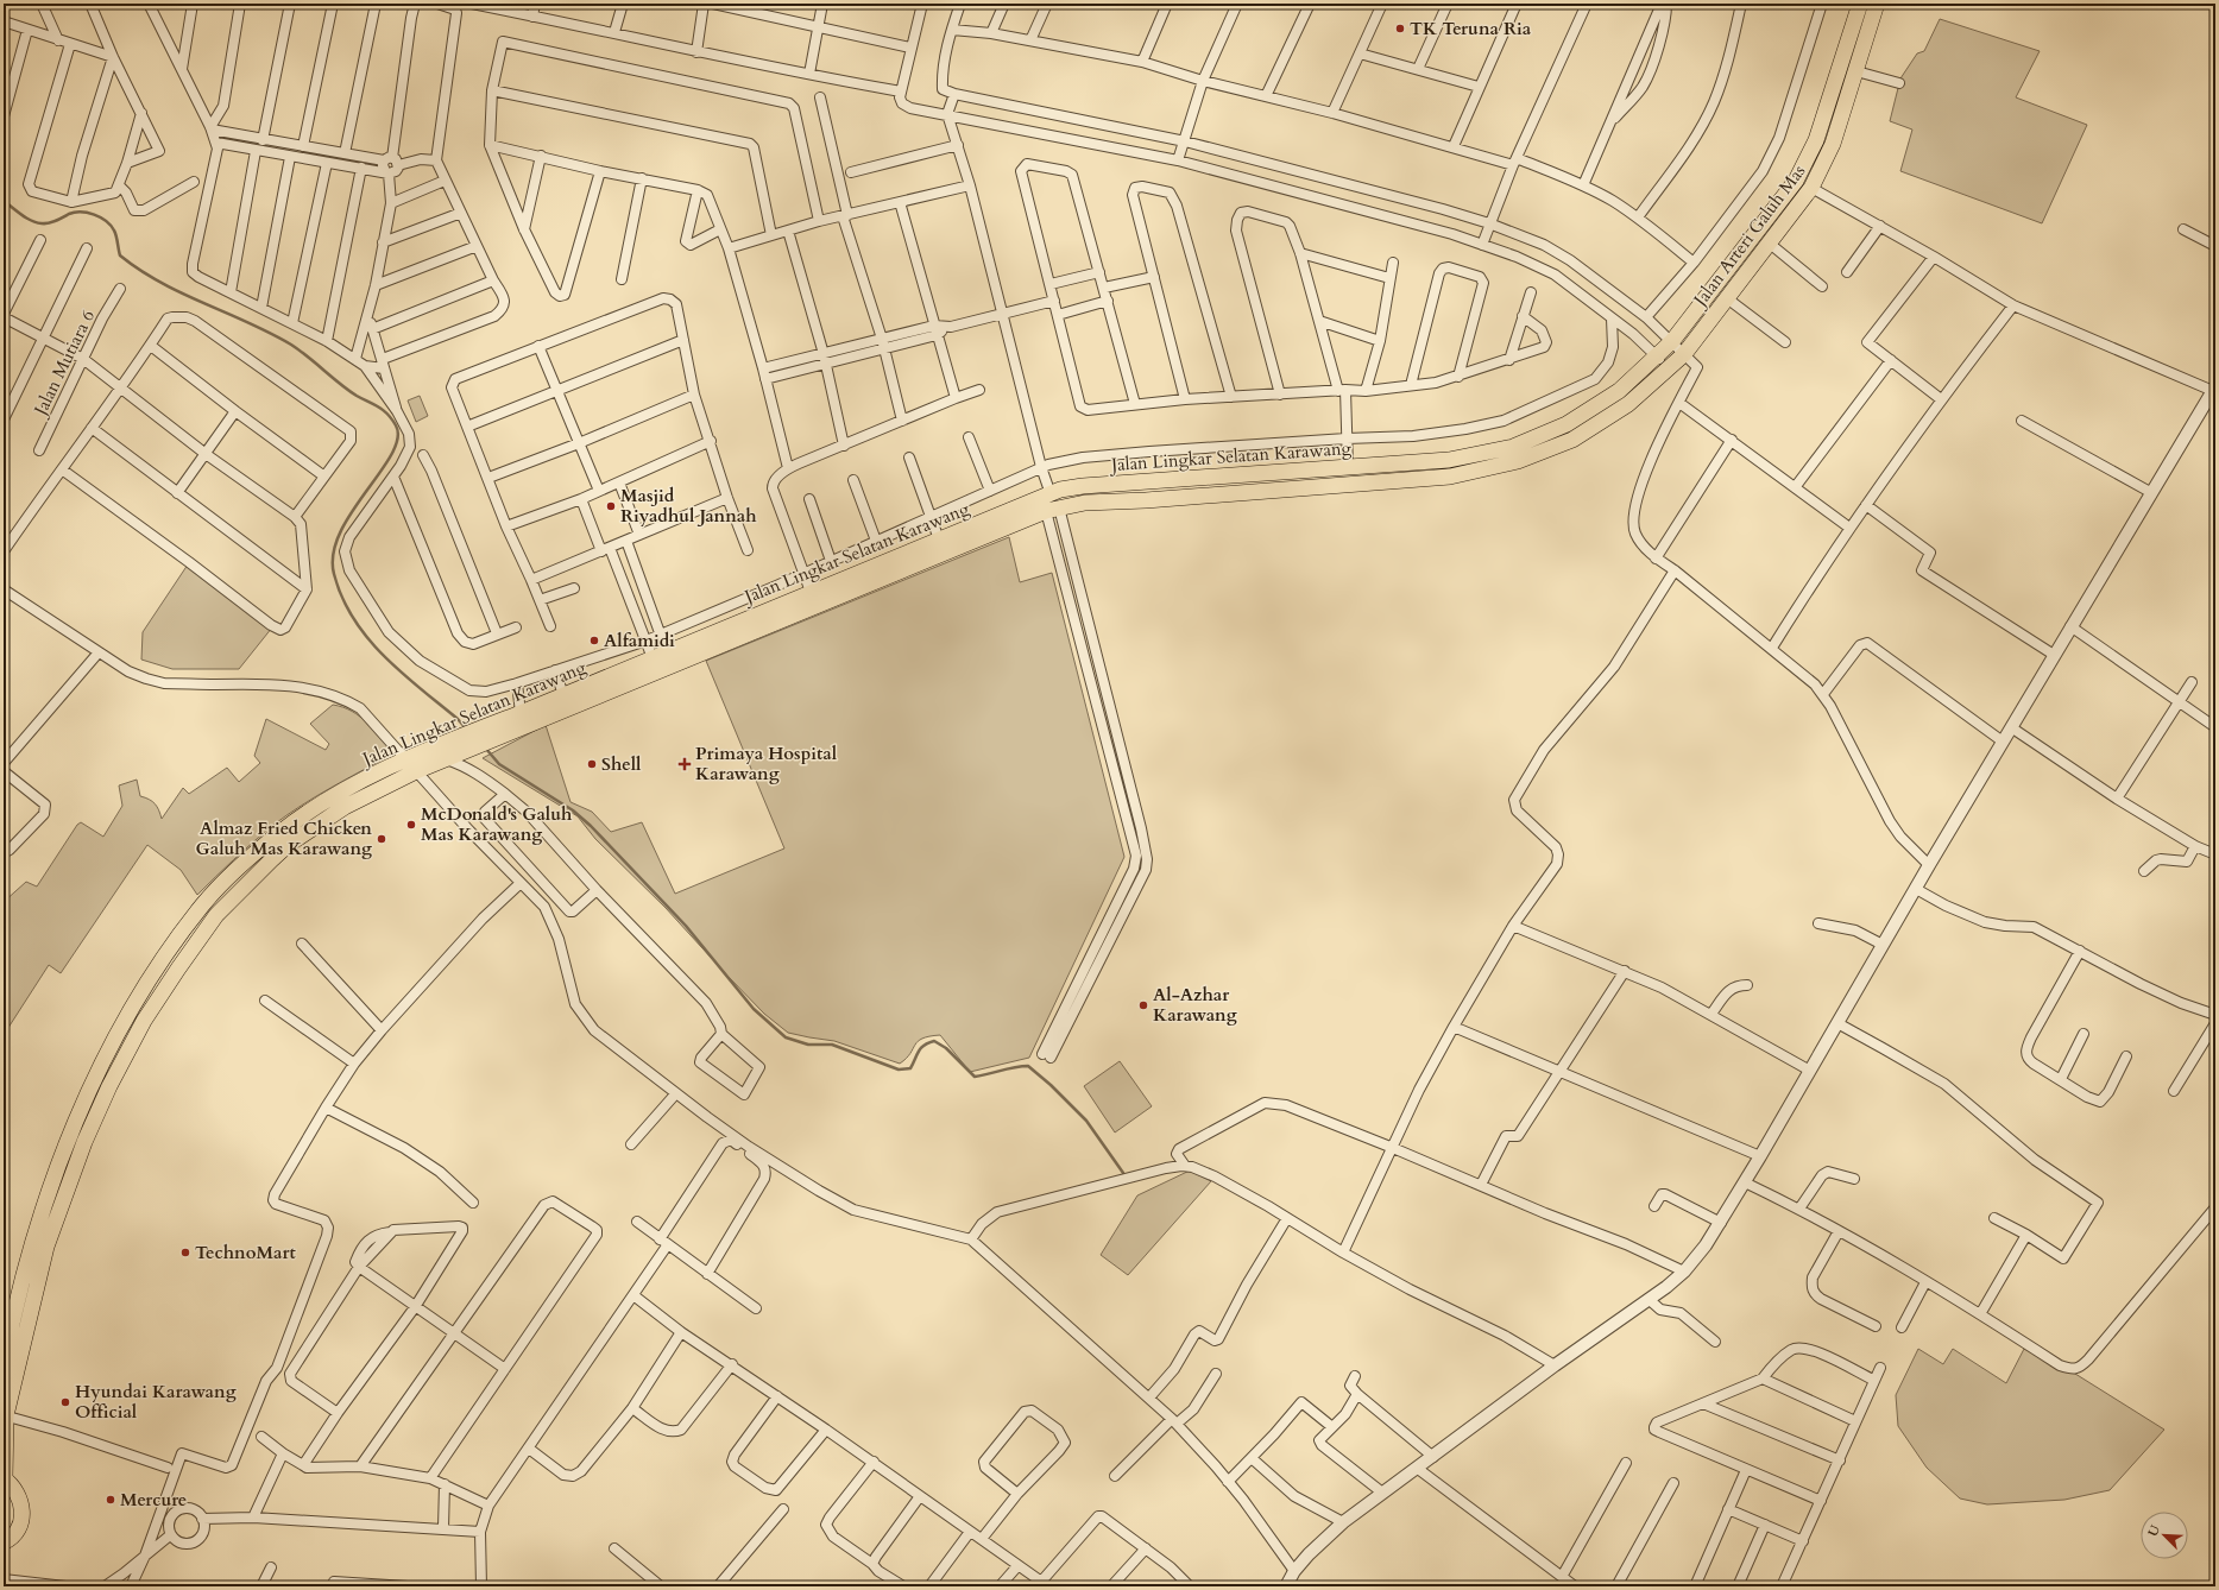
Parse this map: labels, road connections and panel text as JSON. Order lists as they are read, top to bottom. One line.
{"streets":{"main road":["Jalan Arteri Galuh Mas","Jalan Lingkar Selatan Karawang"],"street":["Jalan Mutiara 6"]},"crossings":[["Jalan Arteri Galuh Mas","Jalan Lingkar Selatan Karawang"]],"places":{"other":["TK Teruna Ria","Masjid Riyadhul Jannah","Alfamidi","Shell","McDonald's Galuh Mas Karawang","Almaz Fried Chicken Galuh Mas Karawang","Al-Azhar Karawang","TechnoMart","Hyundai Karawang Official","Mercure"],"health":["Primaya Hospital Karawang"]},"north":"top left"}
